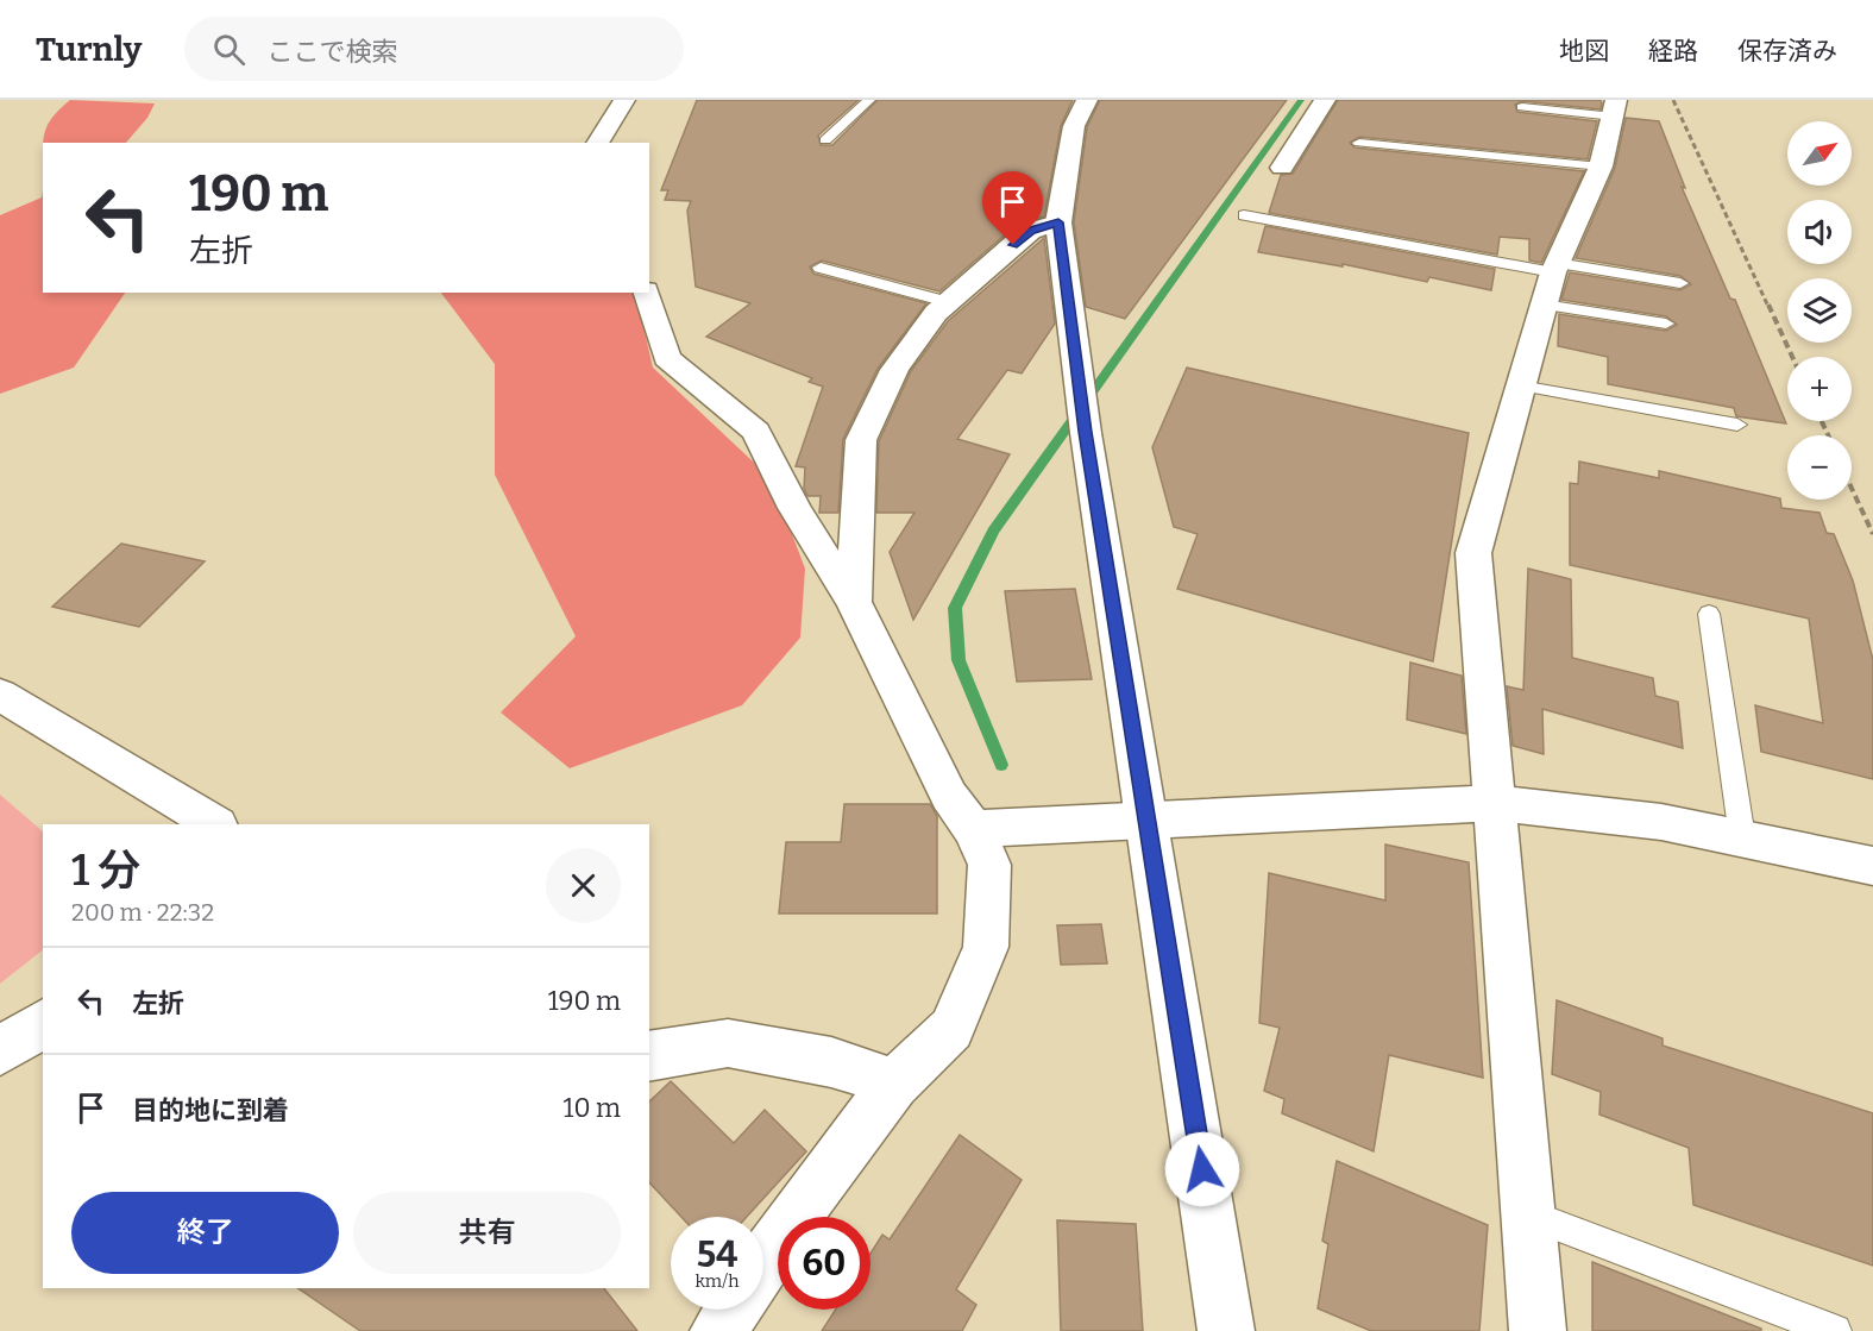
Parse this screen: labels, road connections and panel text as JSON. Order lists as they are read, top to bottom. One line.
{"north":"top right","page":{"header":"Turnly","search":"ここで検索","nav":["地図","経路","保存済み"],"map_buttons":["+","−"],"turn":["190 m","左折"],"heading":["1 分","200 m · 22:32"],"list":[{"name":"左折","value":"190 m"},{"name":"目的地に到着","value":"10 m"}],"buttons":["終了","共有"],"speed":"54 km/h","limit":"60"}}
